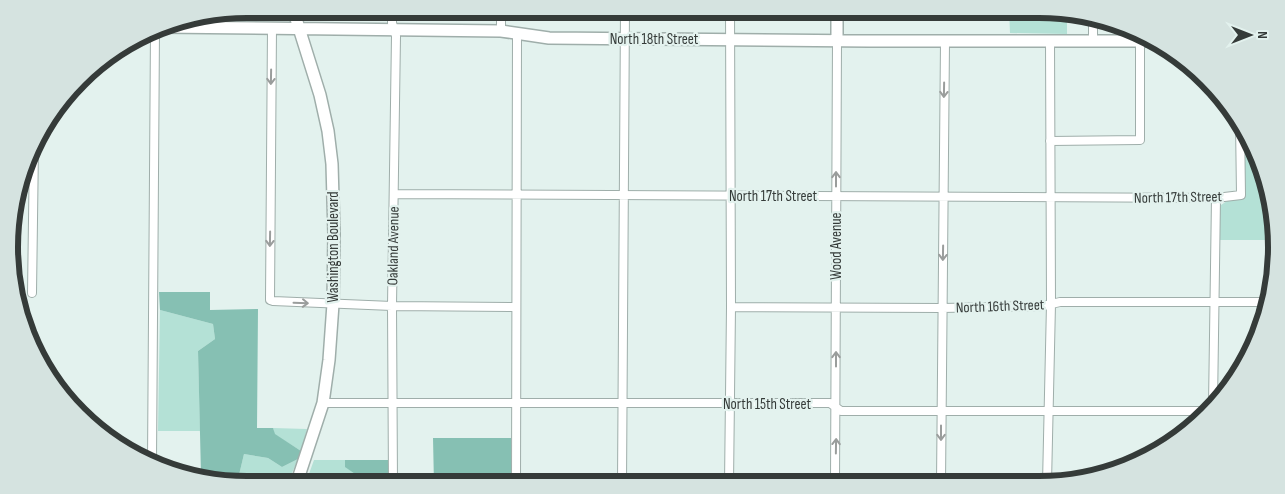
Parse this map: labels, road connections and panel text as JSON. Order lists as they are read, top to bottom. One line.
{"streets":{"main road":["North 18th Street","Wood Avenue","Washington Boulevard"],"street":["North 17th Street","Oakland Avenue","North 16th Street","North 15th Street"]},"crossings":[["North 18th Street","Oakland Avenue"],["North 18th Street","Wood Avenue"],["North 18th Street","Washington Boulevard"],["North 17th Street","Oakland Avenue"],["North 17th Street","Wood Avenue"],["Oakland Avenue","North 15th Street"],["Wood Avenue","North 16th Street"],["Wood Avenue","North 15th Street"],["Washington Boulevard","North 15th Street"]],"one_way":["Wood Avenue"],"north":"right"}
